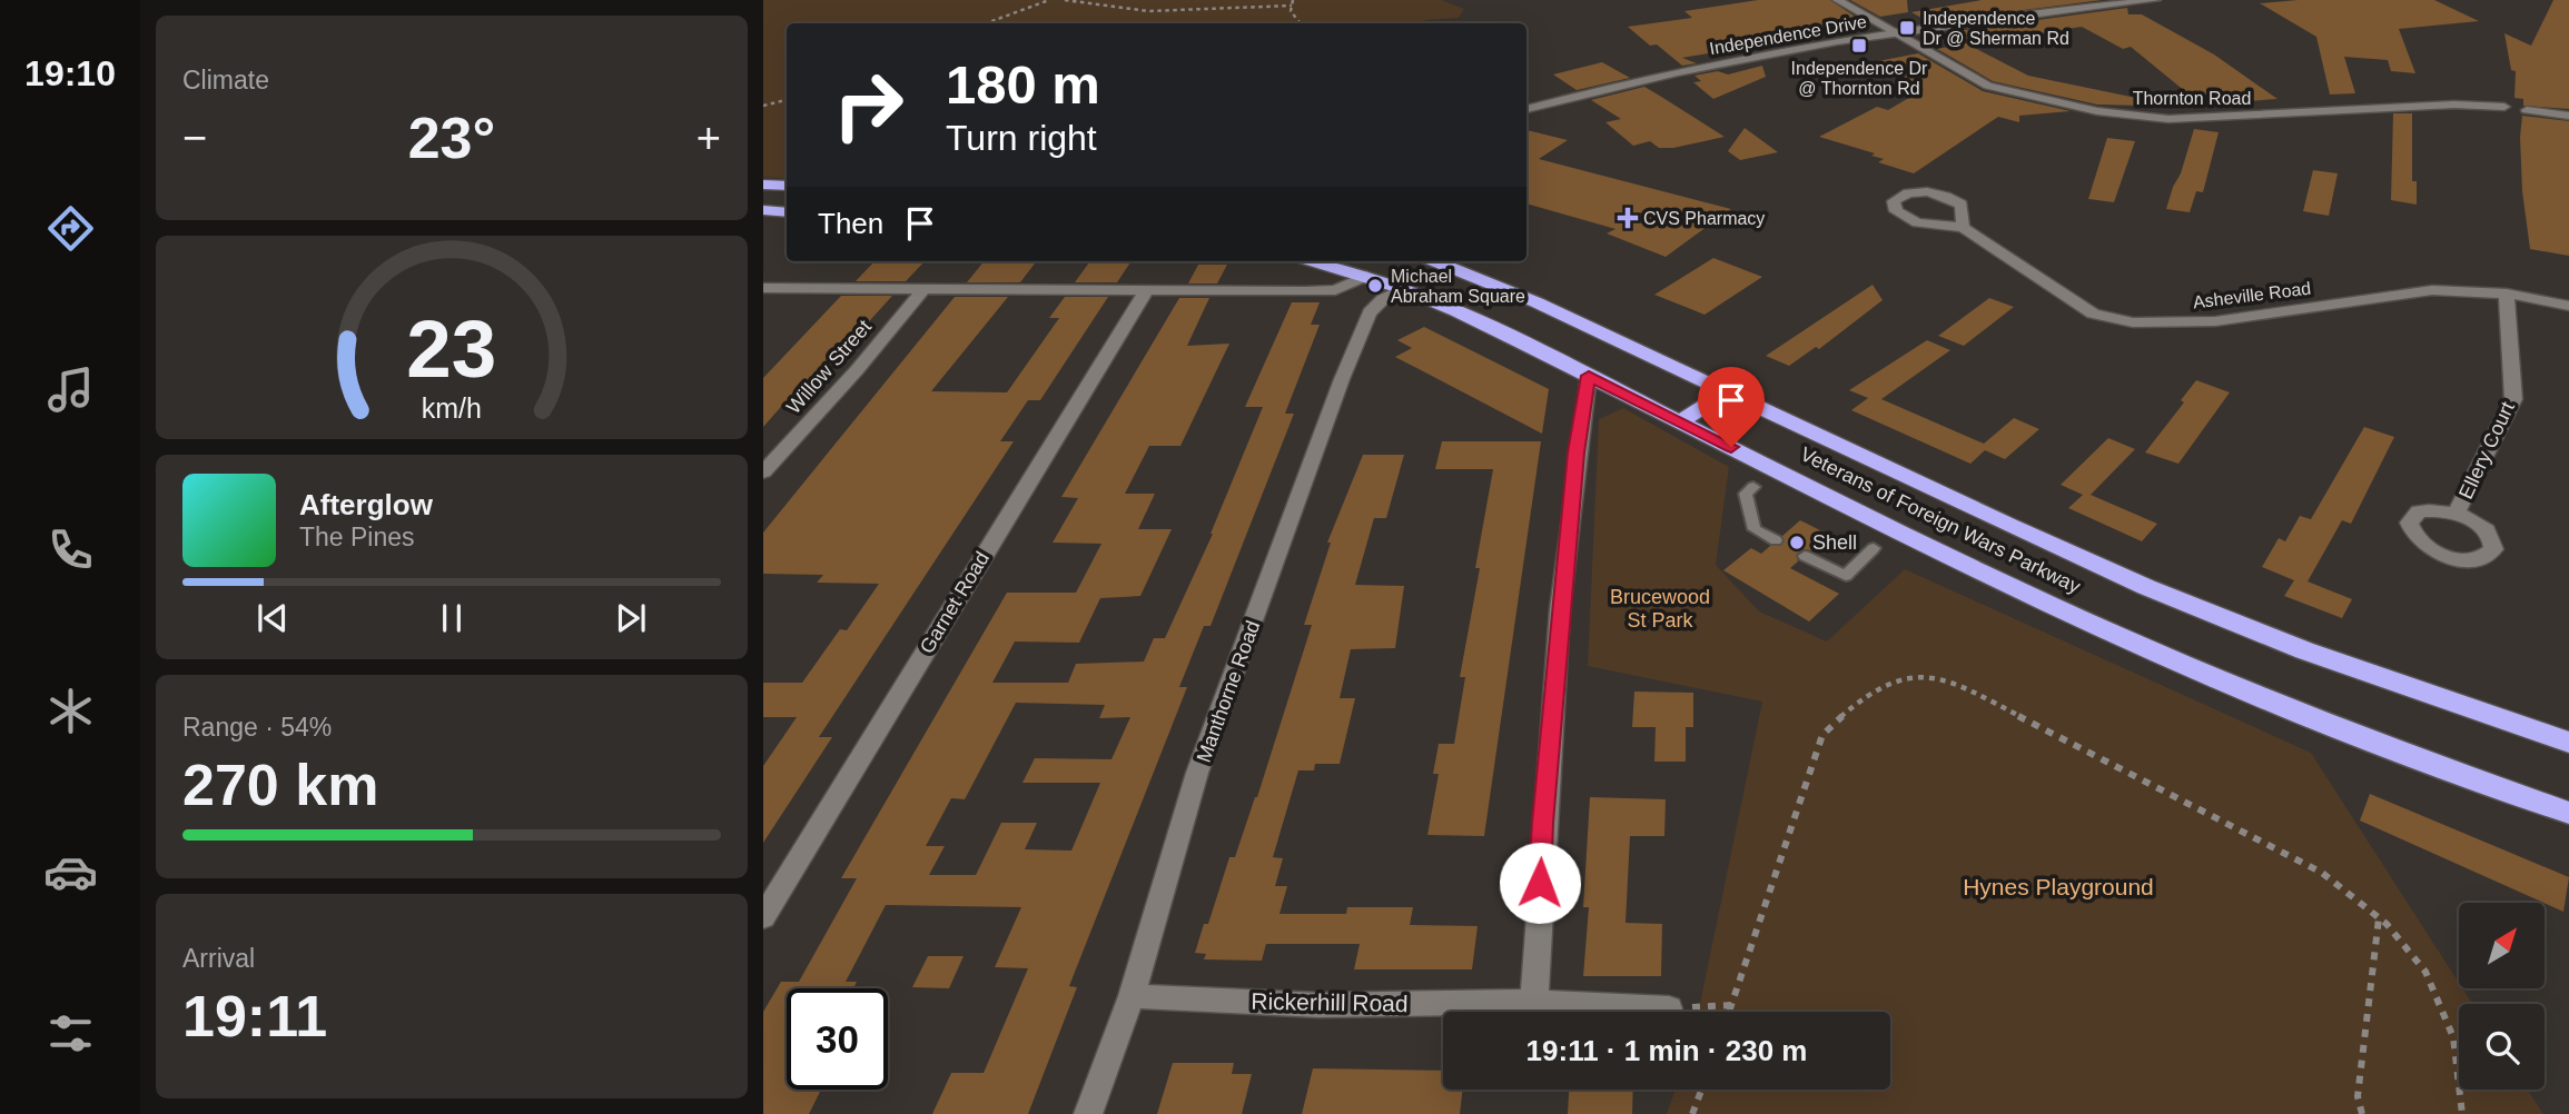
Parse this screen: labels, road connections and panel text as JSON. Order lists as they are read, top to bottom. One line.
{"streets":{"highway":["Veterans of Foreign Wars Parkway"],"street":["Independence Drive","Thornton Road","Asheville Road","Willow Street","Ellery Court","Garnet Road","Manthorne Road","Rickerhill Road"]},"crossings":[["Independence Drive","Thornton Road"],["Asheville Road","Ellery Court"],["Veterans of Foreign Wars Parkway","Manthorne Road"],["Manthorne Road","Rickerhill Road"]],"parks":["Brucewood St Park","Hynes Playground"],"places":{"transit":["Independence Dr @ Sherman Rd","Independence Dr @ Thornton Rd"],"health":["CVS Pharmacy"],"other":["Michael Abraham Square","Shell"]},"north":"top right","page":{"tabs":"19:10","tile":["Climate",["Range · 54%","270 km"],["Arrival","19:11"]],"turn":["180 m","Turn right"],"heat":["−","23°","+"],"then":"Then","song":["Afterglow","The Pines"],"limit":"30","trip":"19:11 · 1 min · 230 m","gauge":["23","km/h"]}}
